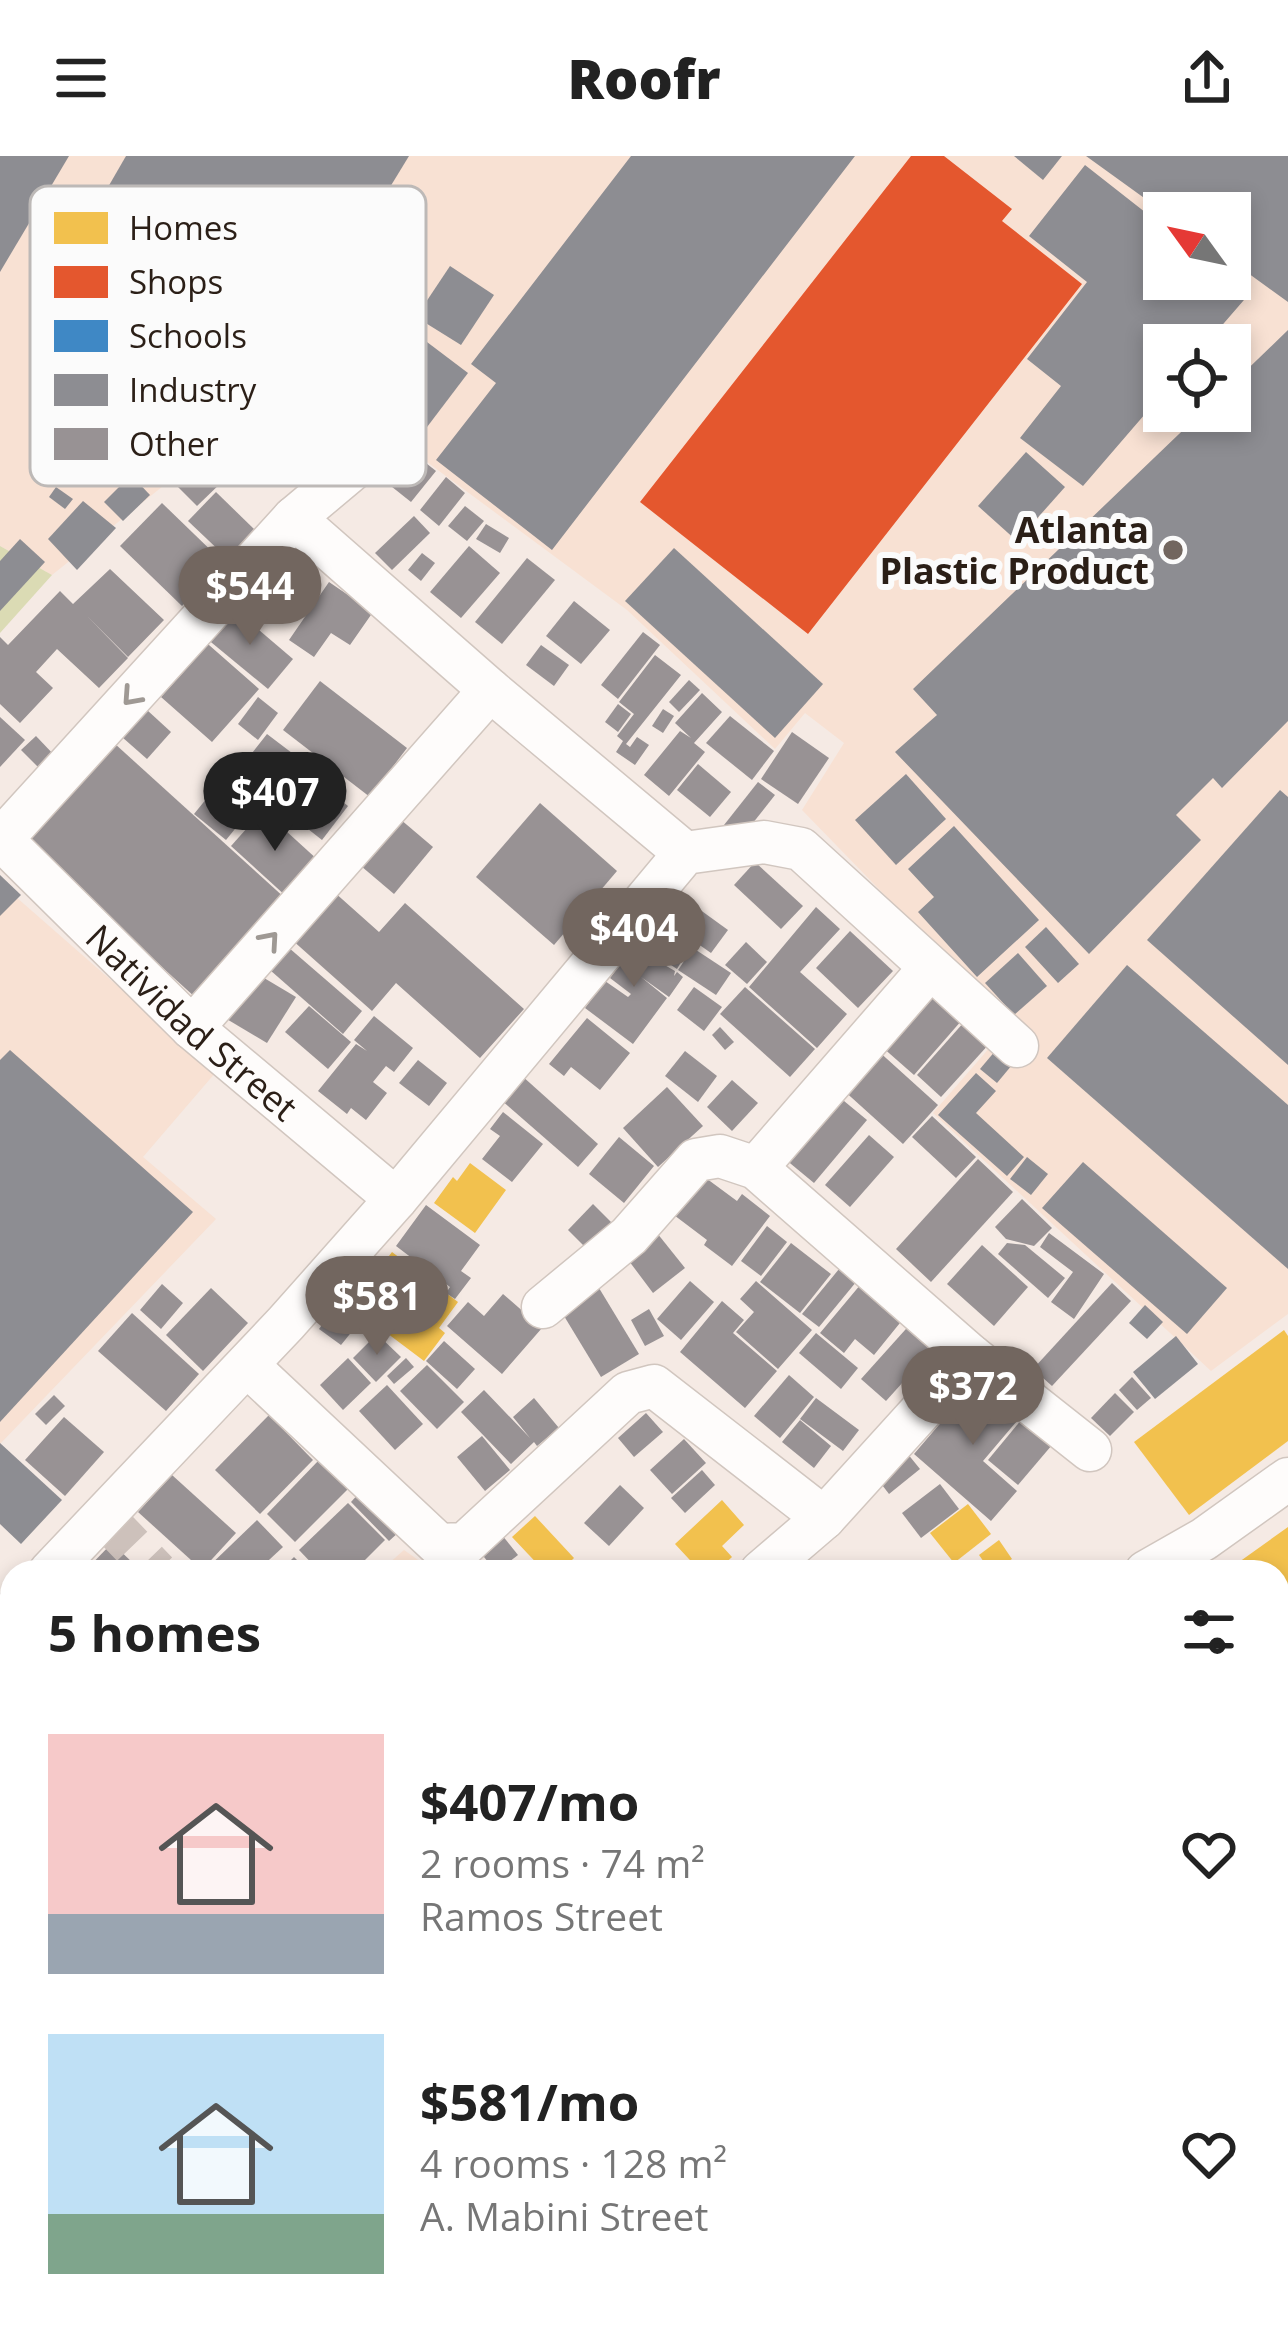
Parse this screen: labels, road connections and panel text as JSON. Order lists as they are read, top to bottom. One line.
{"streets":{"street":["Natividad Street"]},"places":["Atlanta Plastic Product"],"legend":["Homes","Shops","Schools","Industry","Other"],"north":"top left","page":{"header":"Roofr","price":["$544","$407","$404","$581","$372"],"heading":"5 homes","list":[{"name":"$407/mo","note":"2 rooms · 74 m² · Ramos Street"},{"name":"$581/mo","note":"4 rooms · 128 m² · A. Mabini Street"}]}}
